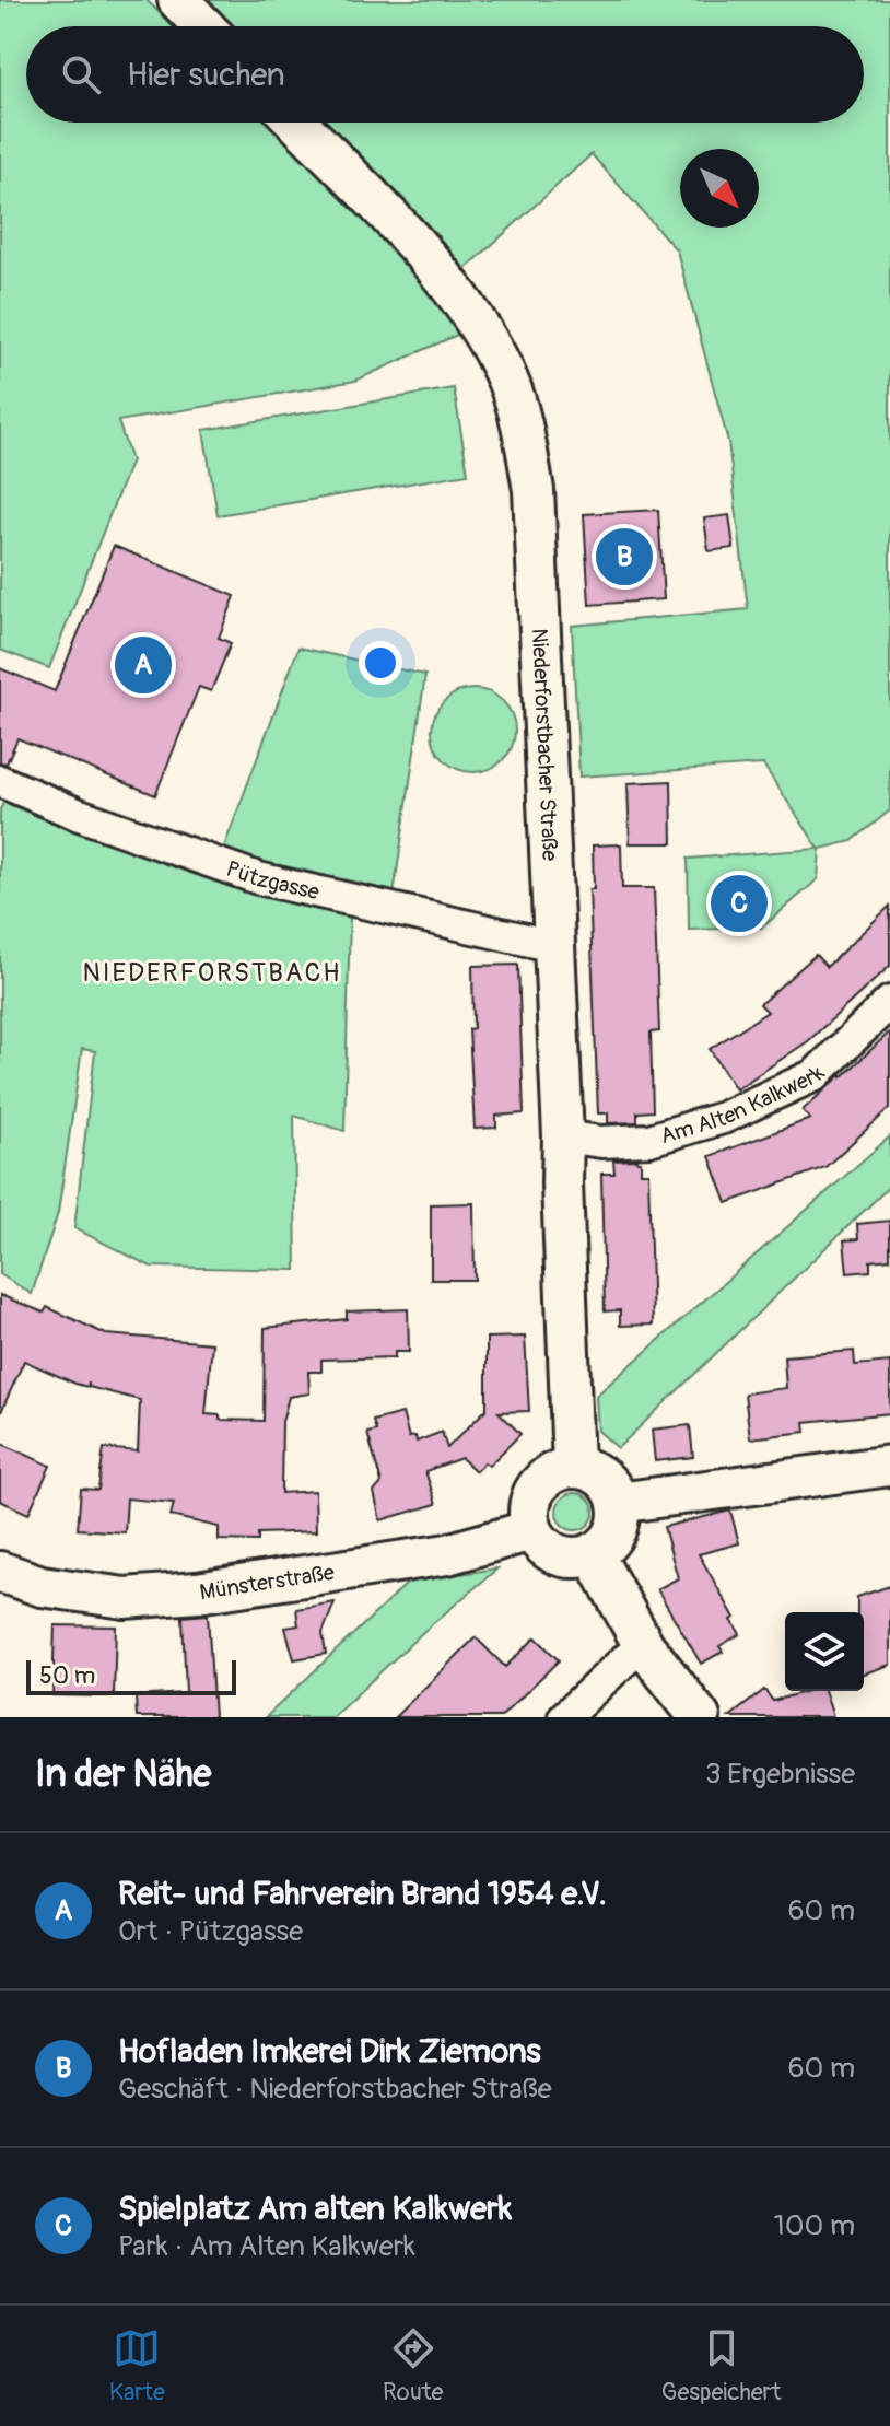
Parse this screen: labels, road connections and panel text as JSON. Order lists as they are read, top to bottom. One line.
{"streets":{"street":["Niederforstbacher Straße","Pützgasse","Am Alten Kalkwerk","Münsterstraße"]},"crossings":[["Niederforstbacher Straße","Pützgasse"],["Niederforstbacher Straße","Am Alten Kalkwerk"],["Niederforstbacher Straße","Münsterstraße"]],"districts":["NIEDERFORSTBACH"],"scale_bar":"50 m","north":"bottom right","page":{"search":"Hier suchen","pins":["B","A","C"],"scale":"50 m","heading":["In der Nähe","3 Ergebnisse"],"list":[{"mark":"A","name":"Reit- und Fahrverein Brand 1954 e.V.","note":"Ort · Pützgasse","value":"60 m"},{"mark":"B","name":"Hofladen Imkerei Dirk Ziemons","note":"Geschäft · Niederforstbacher Straße","value":"60 m"},{"mark":"C","name":"Spielplatz Am alten Kalkwerk","note":"Park · Am Alten Kalkwerk","value":"100 m"}],"nav":["Karte","Route","Gespeichert"]}}
